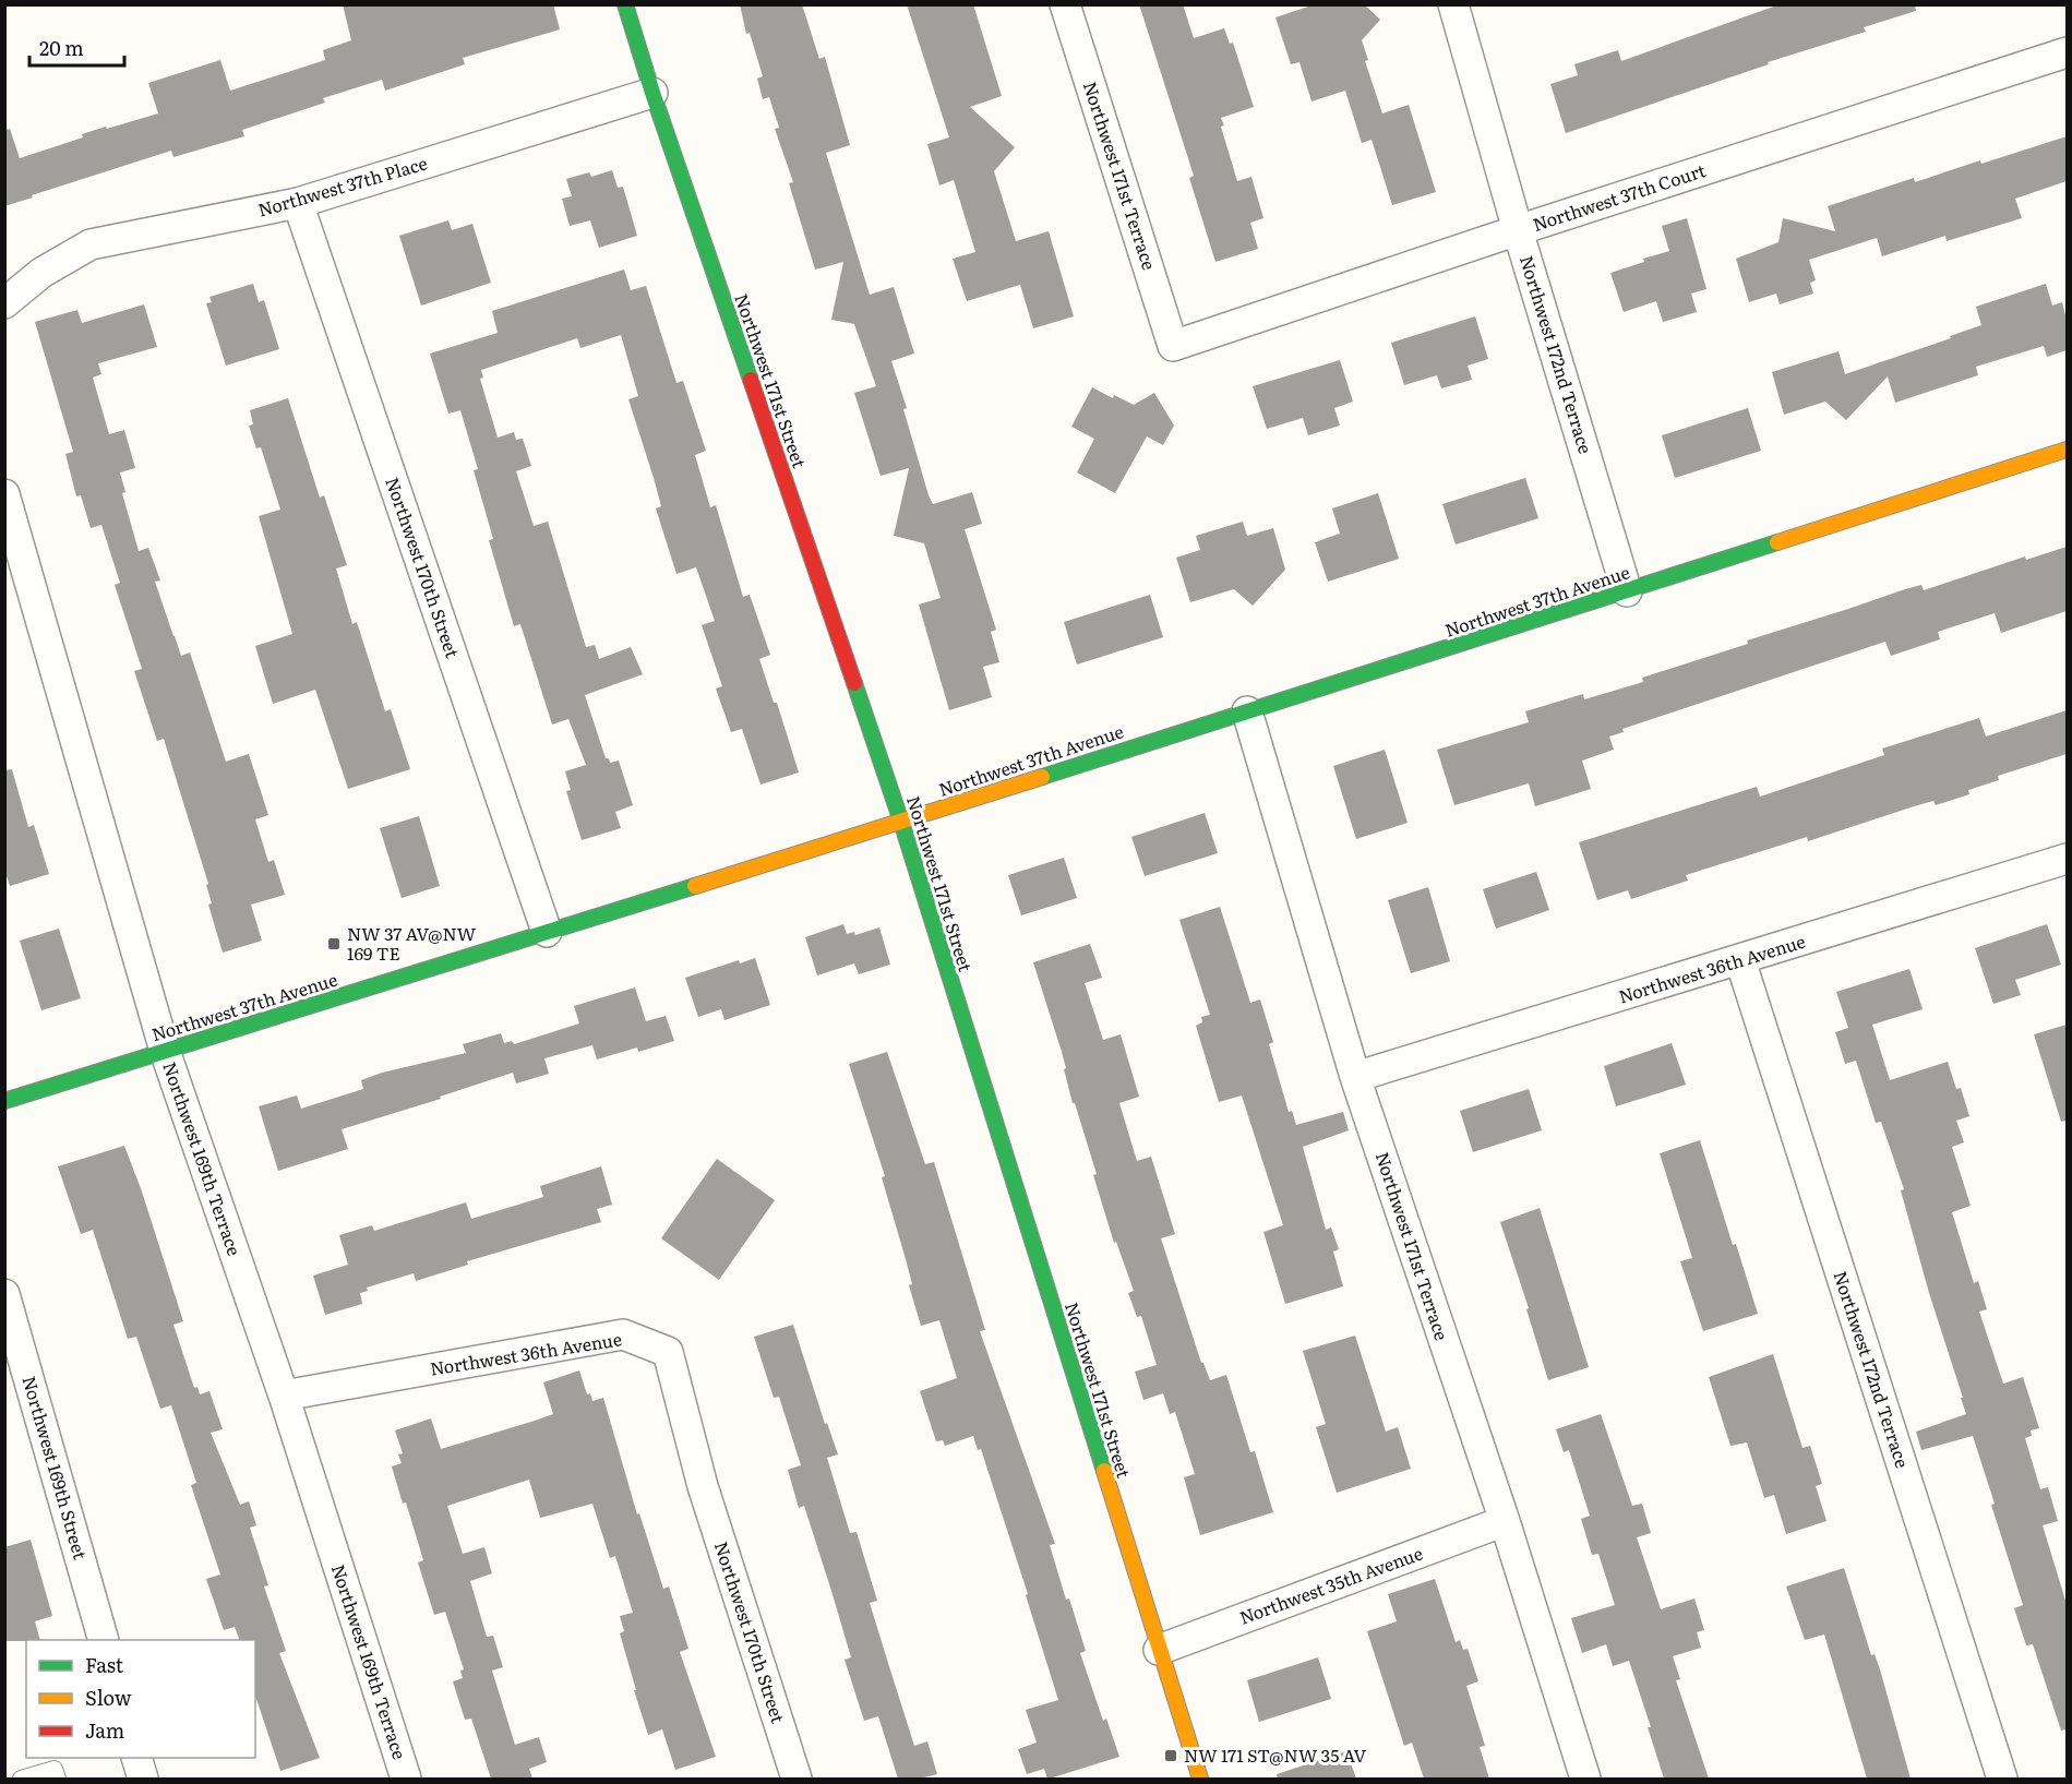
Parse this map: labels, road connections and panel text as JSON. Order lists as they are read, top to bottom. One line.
{"streets":{"main road":["Northwest 171st Street","Northwest 37th Avenue"],"street":["Northwest 171st Terrace","Northwest 37th Place","Northwest 37th Court","Northwest 172nd Terrace","Northwest 170th Street","Northwest 36th Avenue","Northwest 169th Terrace","Northwest 169th Street","Northwest 35th Avenue"]},"crossings":[["Northwest 171st Terrace","Northwest 37th Court"],["Northwest 171st Terrace","Northwest 37th Avenue"],["Northwest 171st Terrace","Northwest 36th Avenue"],["Northwest 171st Terrace","Northwest 35th Avenue"],["Northwest 37th Place","Northwest 171st Street"],["Northwest 37th Place","Northwest 170th Street"],["Northwest 37th Court","Northwest 172nd Terrace"],["Northwest 172nd Terrace","Northwest 37th Avenue"],["Northwest 172nd Terrace","Northwest 36th Avenue"],["Northwest 171st Street","Northwest 37th Avenue"],["Northwest 171st Street","Northwest 35th Avenue"],["Northwest 170th Street","Northwest 37th Avenue"],["Northwest 170th Street","Northwest 36th Avenue"],["Northwest 37th Avenue","Northwest 169th Terrace"],["Northwest 36th Avenue","Northwest 169th Terrace"]],"places":{"transit":["NW 37 AV@NW 169 TE","NW 171 ST@NW 35 AV"]},"legend":["Fast","Slow","Jam"],"scale_bar":"20 m"}
